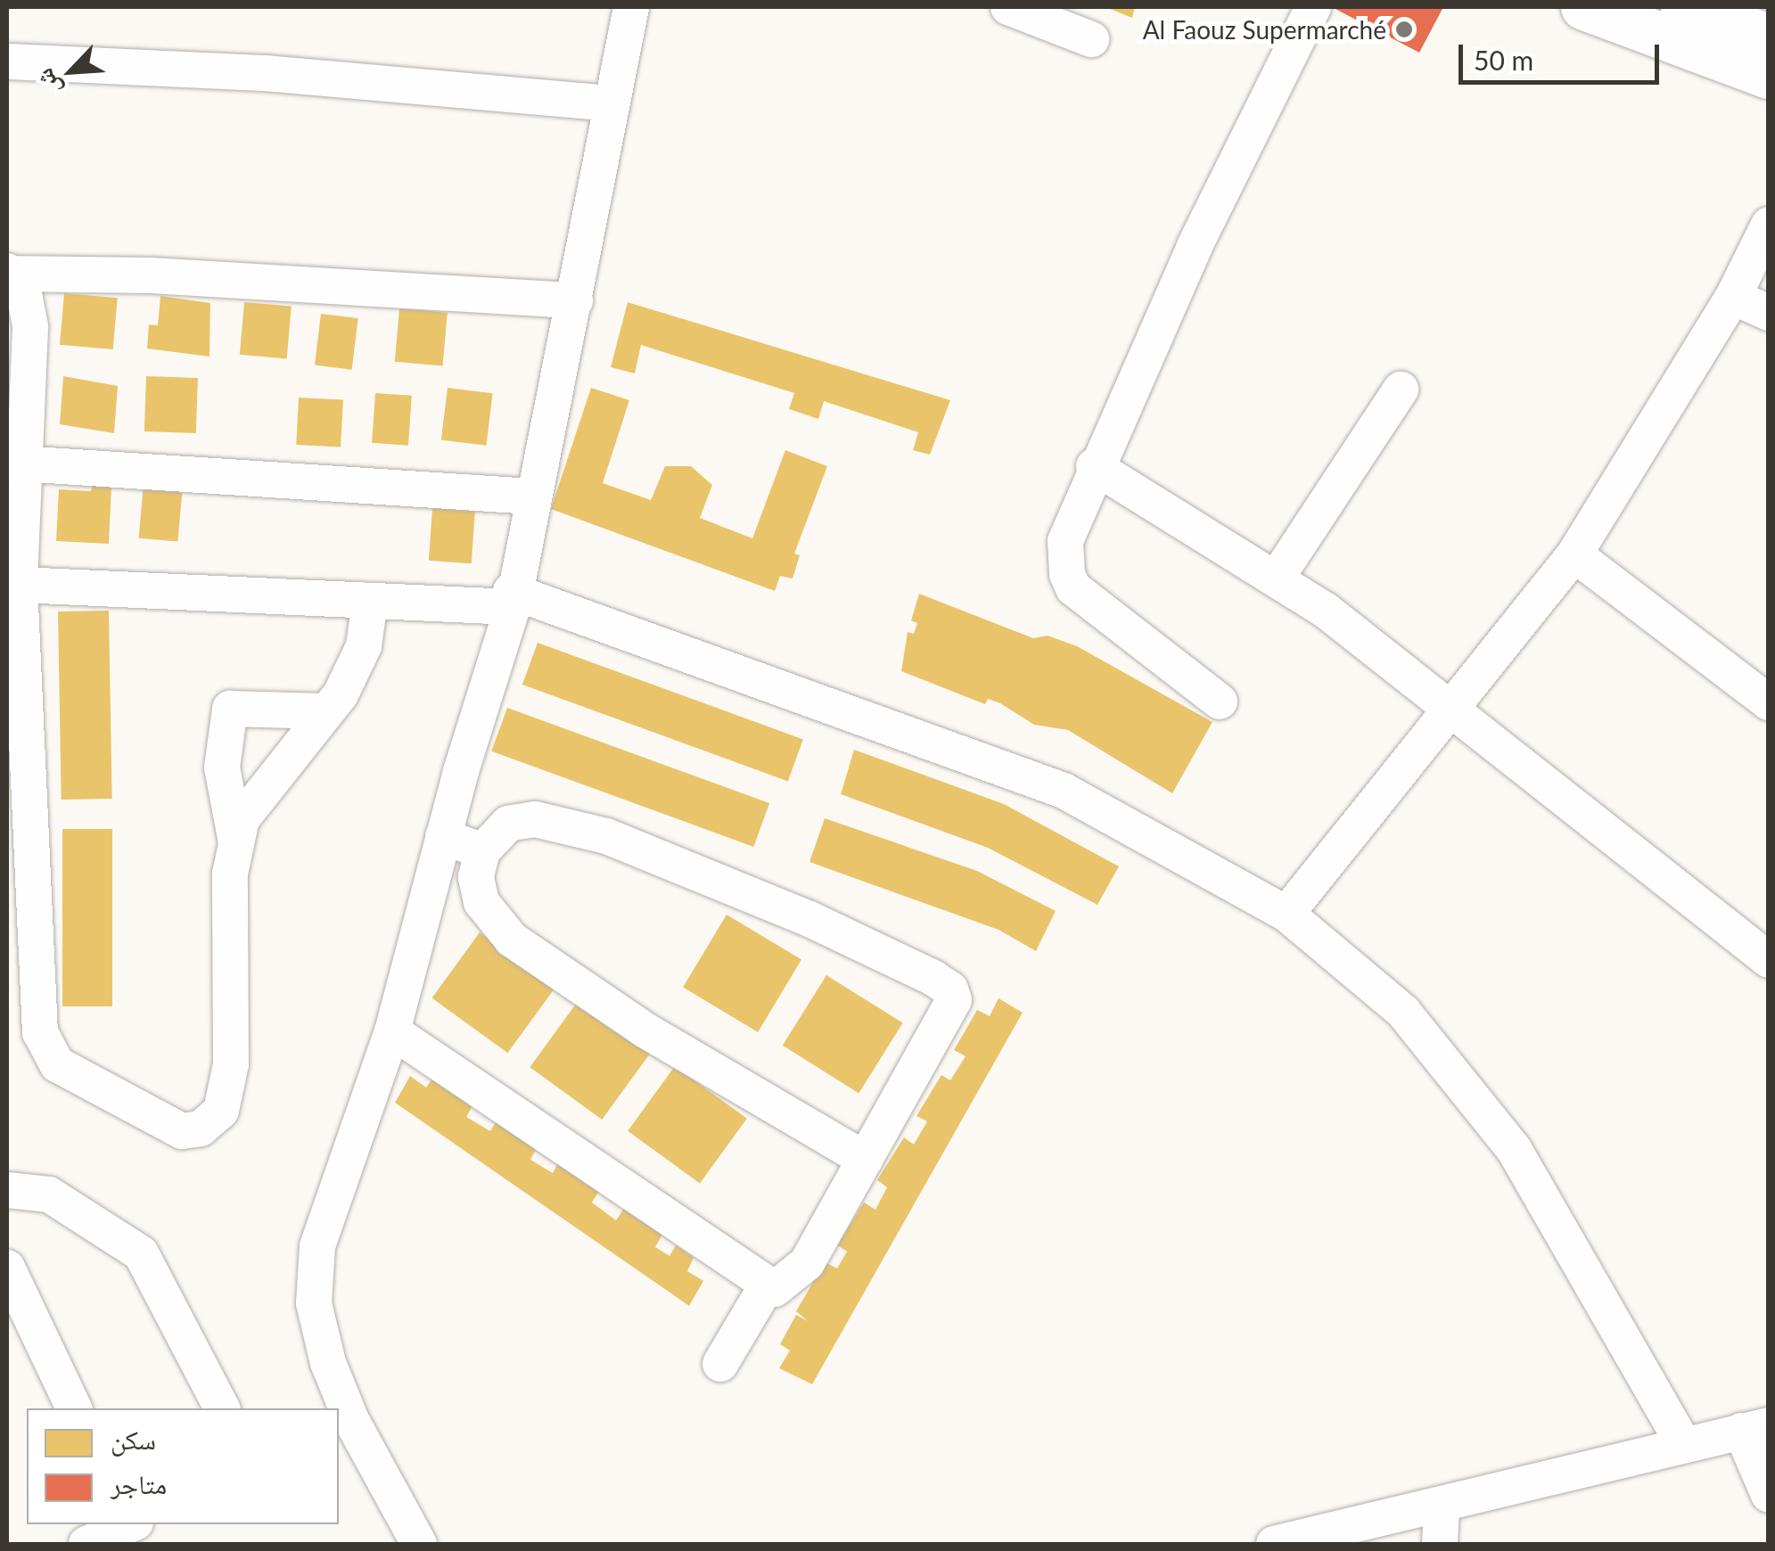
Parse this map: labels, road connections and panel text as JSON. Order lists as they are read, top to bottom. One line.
{"places":["Al Faouz Supermarché"],"legend":["سكن","متاجر"],"scale_bar":"50 m","north":"bottom left"}
